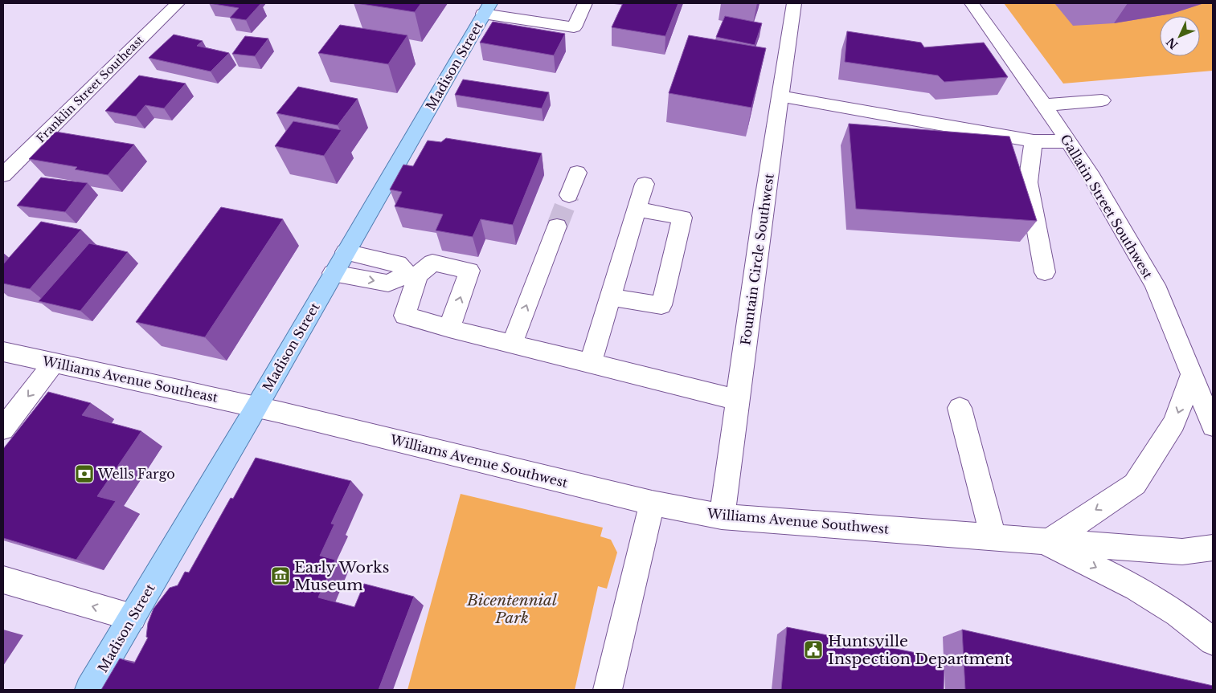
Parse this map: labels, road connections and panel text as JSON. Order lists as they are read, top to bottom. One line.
{"streets":{"main road":["Madison Street"],"street":["Franklin Street Southeast","Gallatin Street Southwest","Fountain Circle Southwest","Williams Avenue Southeast","Williams Avenue Southwest"]},"crossings":[["Madison Street","Williams Avenue Southeast"],["Madison Street","Williams Avenue Southwest"],["Fountain Circle Southwest","Williams Avenue Southwest"],["Williams Avenue Southeast","Williams Avenue Southwest"]],"parks":["Bicentennial Park"],"places":{"bank":["Wells Fargo"],"museum":["Early Works Museum"],"public building":["Huntsville Inspection Department"]},"north":"bottom left"}
